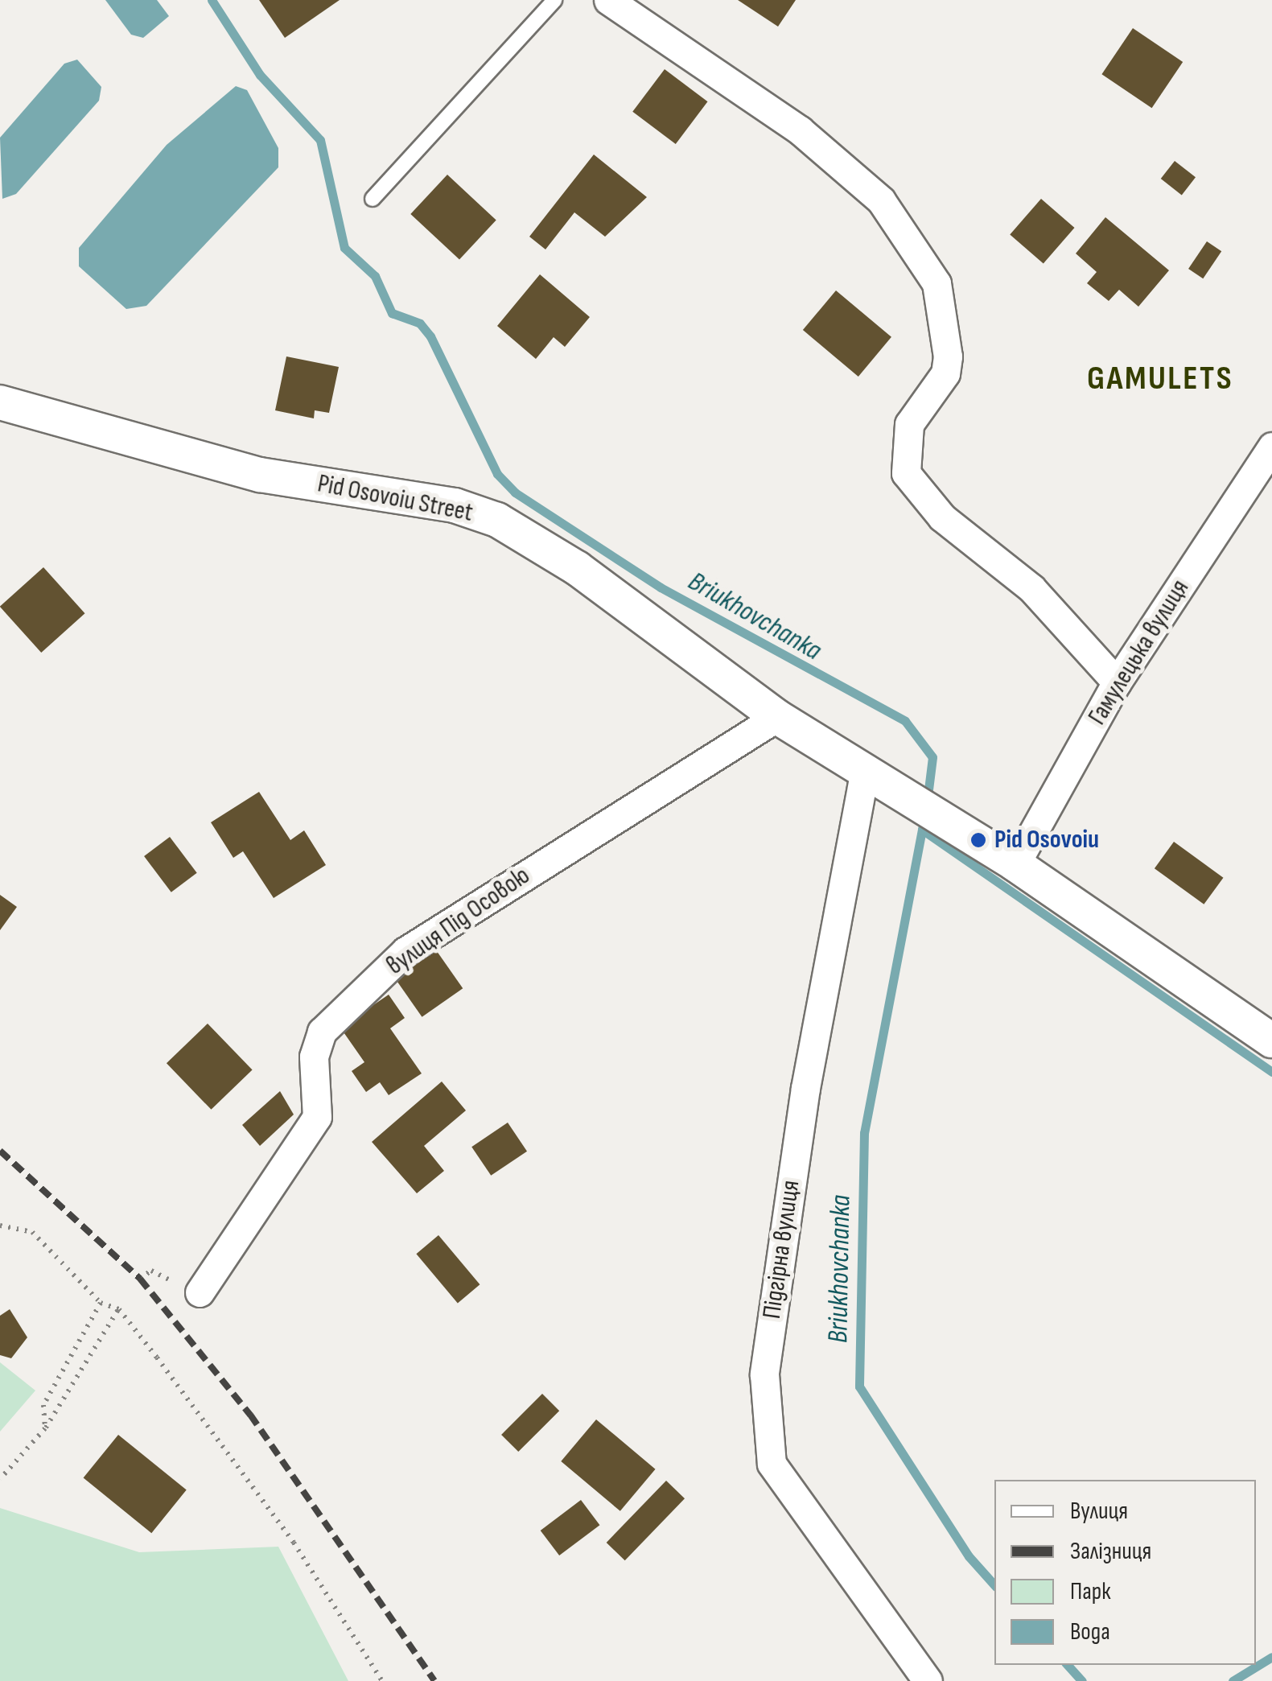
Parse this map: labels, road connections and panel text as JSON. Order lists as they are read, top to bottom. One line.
{"streets":{"street":["Pid Osovoiu Street","Гамулецька вулиця","вулиця Під Осовою","Підгірна вулиця"]},"crossings":[["Pid Osovoiu Street","Гамулецька вулиця"],["Pid Osovoiu Street","вулиця Під Осовою"],["Pid Osovoiu Street","Підгірна вулиця"]],"districts":["GAMULETS"],"water":["Briukhovchanka"],"places":["Pid Osovoiu"],"legend":["Вулиця","Залізниця","Парк","Вода"]}
